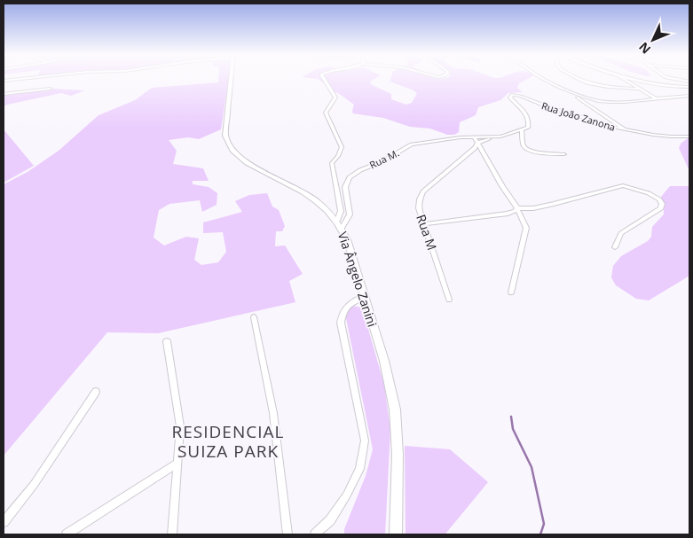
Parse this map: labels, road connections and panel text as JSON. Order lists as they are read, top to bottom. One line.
{"streets":{"street":["Rua João Zanona","Rua M.","Rua M","Via Ângelo Zanini"]},"crossings":[["Rua M.","Via Ângelo Zanini"]],"districts":["RESIDENCIAL SUIZA PARK"],"north":"bottom left"}
